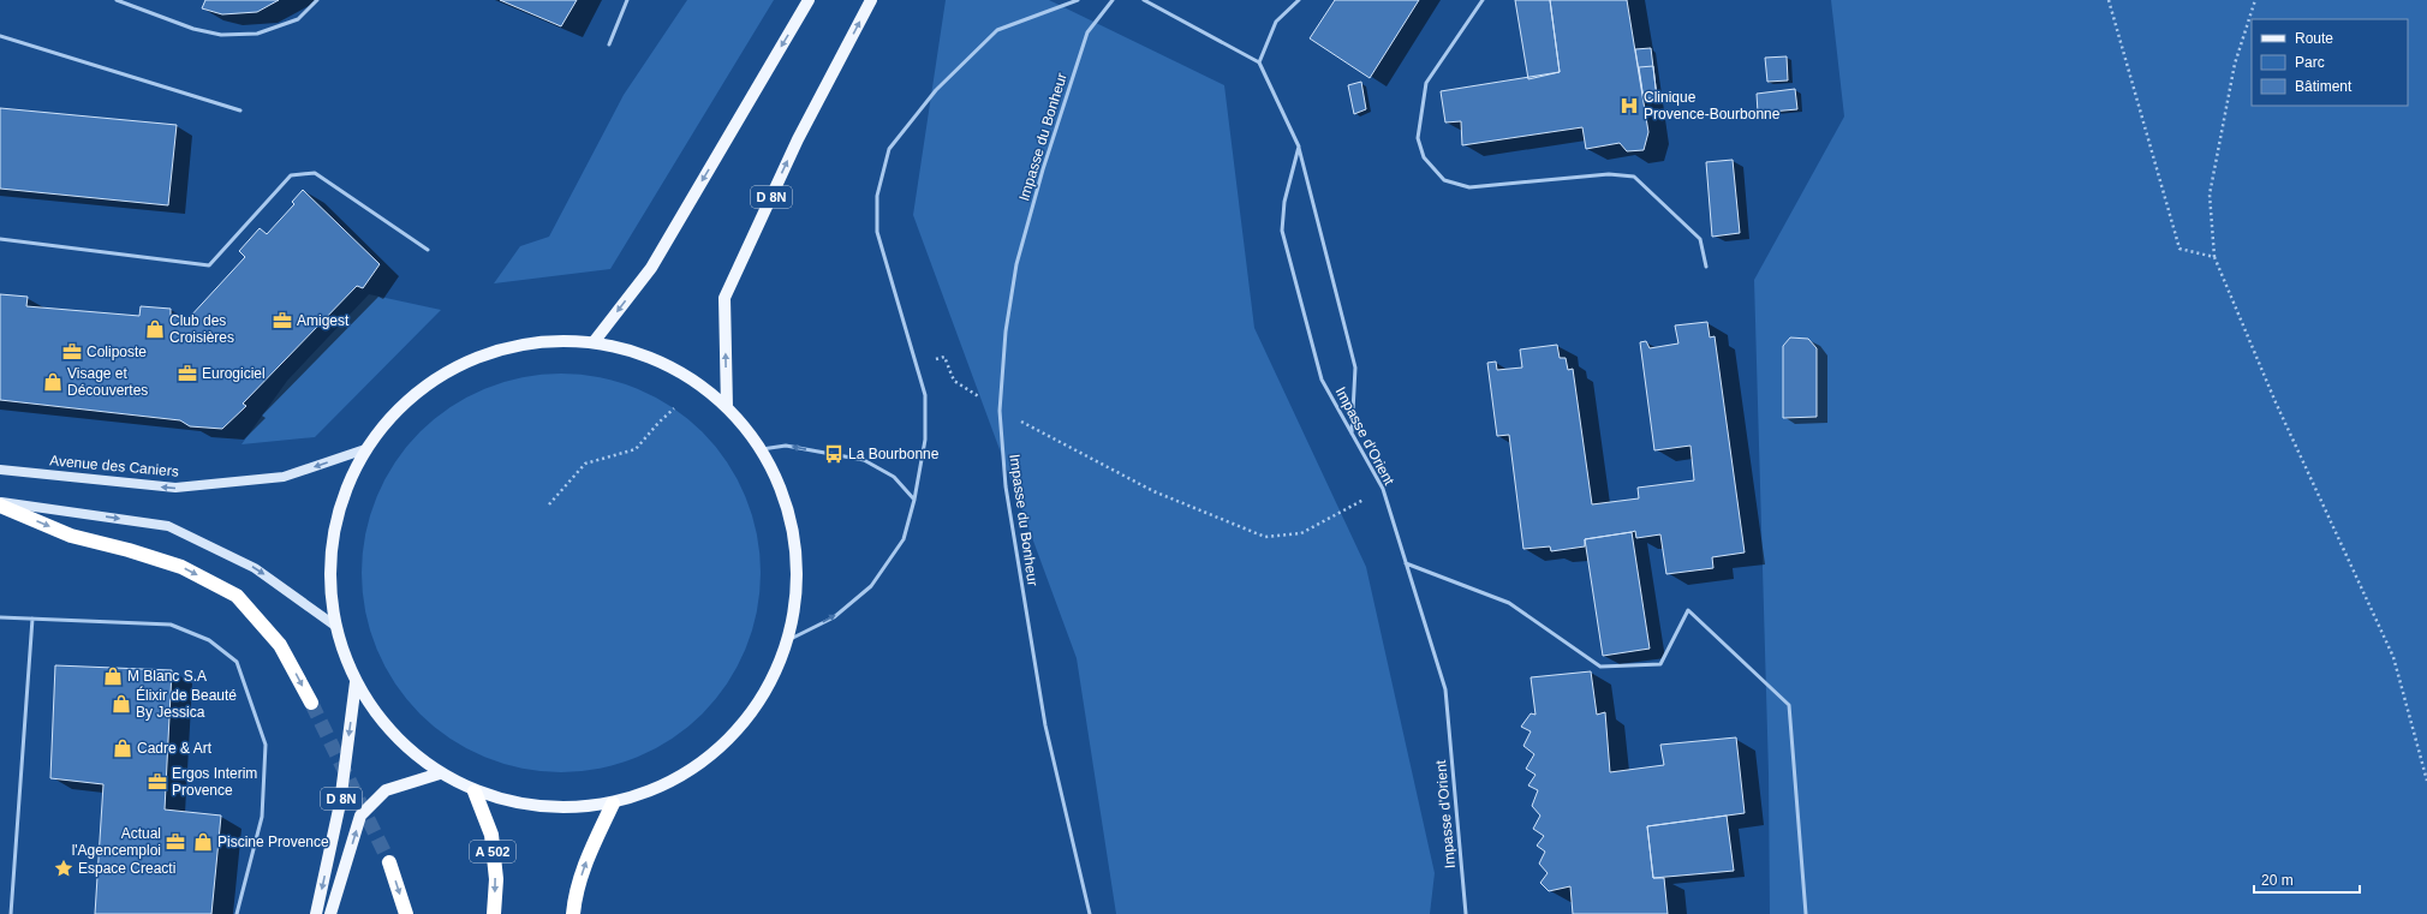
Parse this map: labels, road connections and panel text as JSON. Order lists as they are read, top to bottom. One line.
{"streets":{"highway":["A 502"],"main road":["D 8N"],"street":["Avenue des Caniers"],"lane":["Impasse du Bonheur","Impasse d'Orient"]},"one_way":["Avenue des Caniers"],"places":{"hospital":["Clinique Provence-Bourbonne"],"office":["Amigest","Coliposte","Eurogiciel","Ergos Interim Provence","Actual l'Agencemploi"],"shop":["Club des Croisières","Visage et Découvertes","M Blanc S.A","Élixir de Beauté By Jessica","Cadre & Art","Piscine Provence"],"bus stop":["La Bourbonne"],"place":["Espace Creacti"]},"legend":["Route","Parc","Bâtiment"],"scale_bar":"20 m"}
